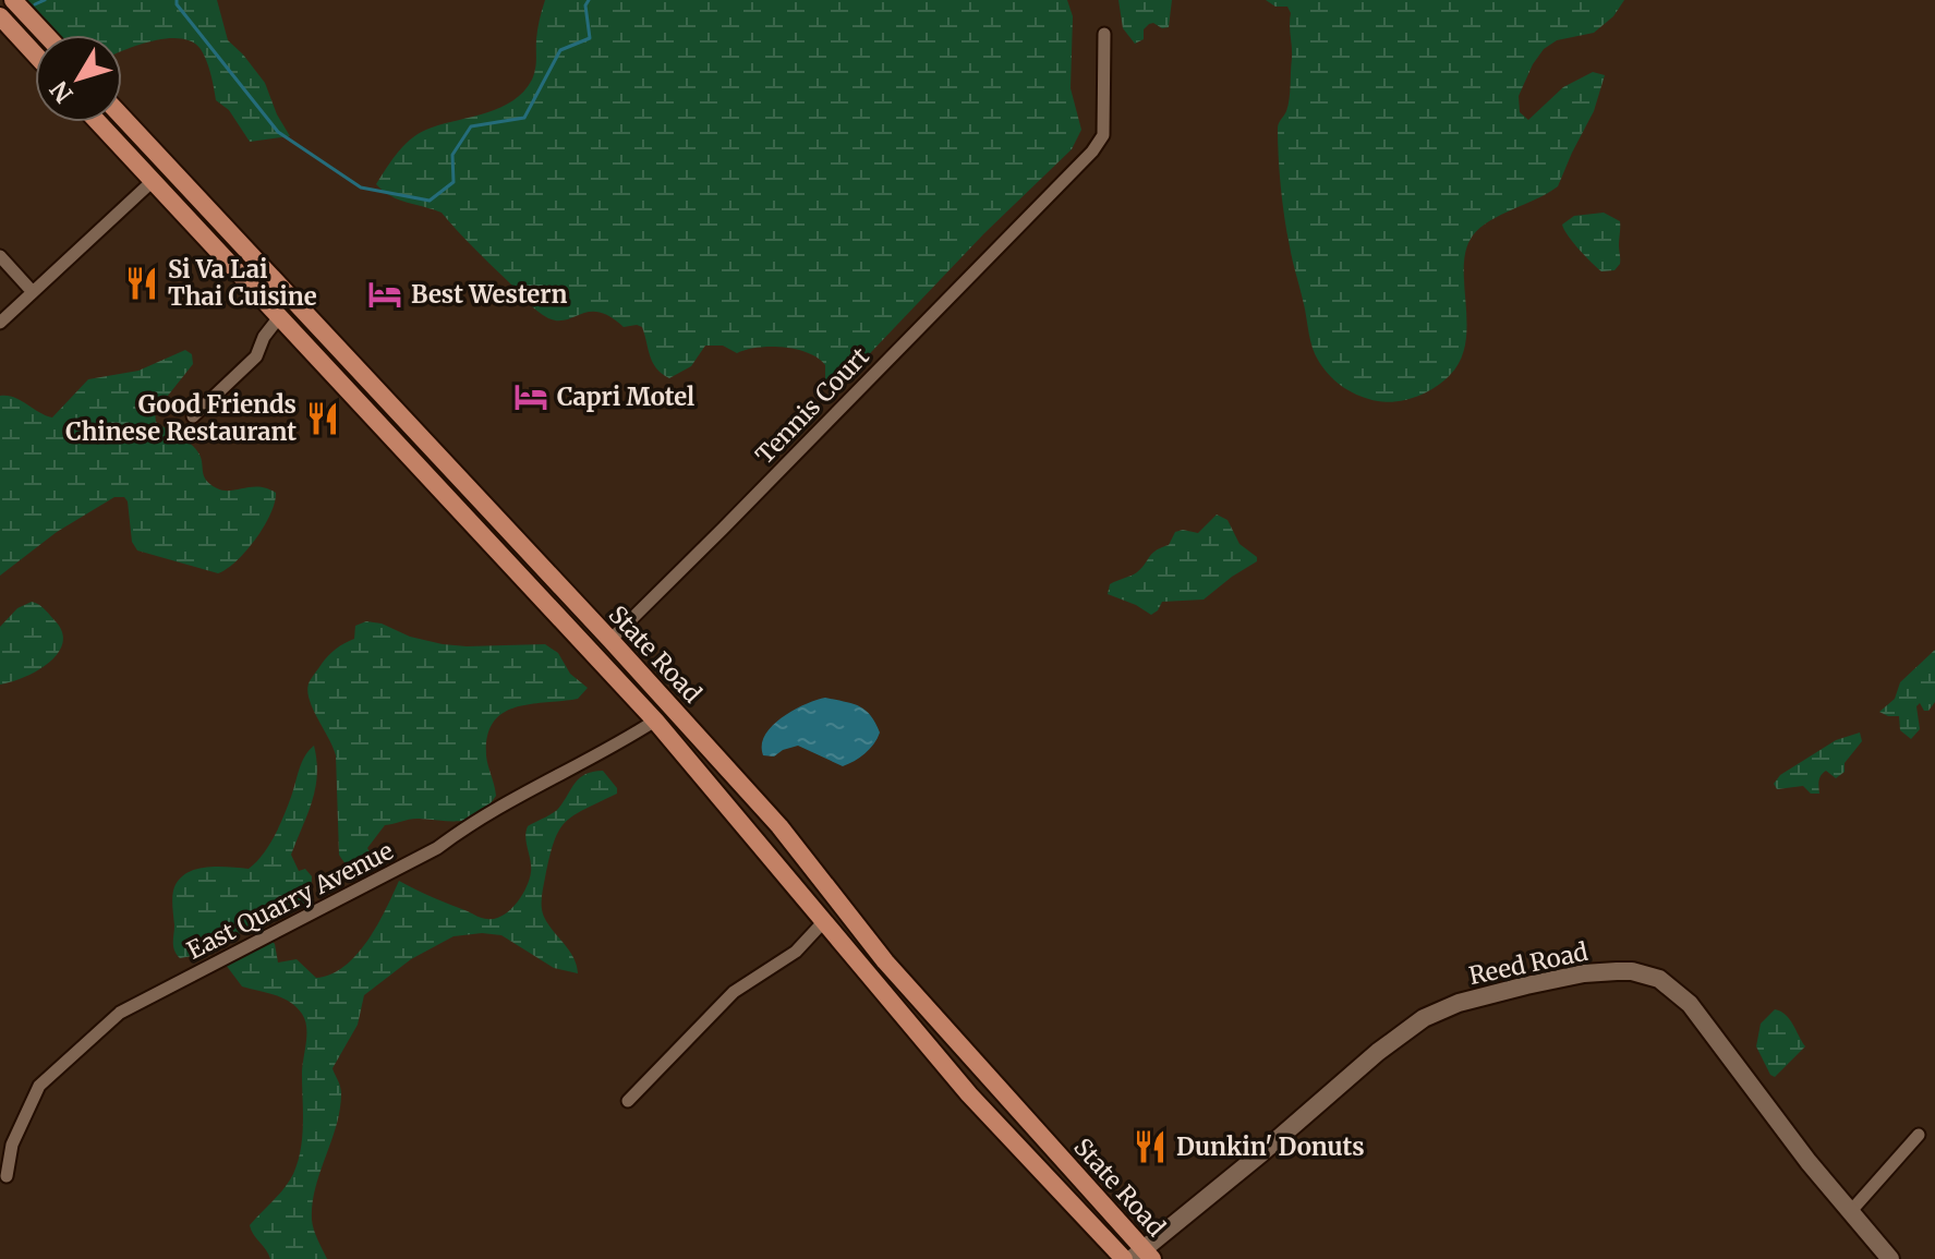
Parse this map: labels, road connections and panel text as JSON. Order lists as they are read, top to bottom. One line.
{"streets":{"main road":["State Road"],"street":["Tennis Court","East Quarry Avenue","Reed Road"]},"crossings":[["Tennis Court","State Road"],["State Road","East Quarry Avenue"],["State Road","Reed Road"]],"places":{"restaurant":["Si Va Lai Thai Cuisine","Good Friends Chinese Restaurant","Dunkin' Donuts"],"hotel":["Best Western","Capri Motel"]},"north":"bottom left"}
